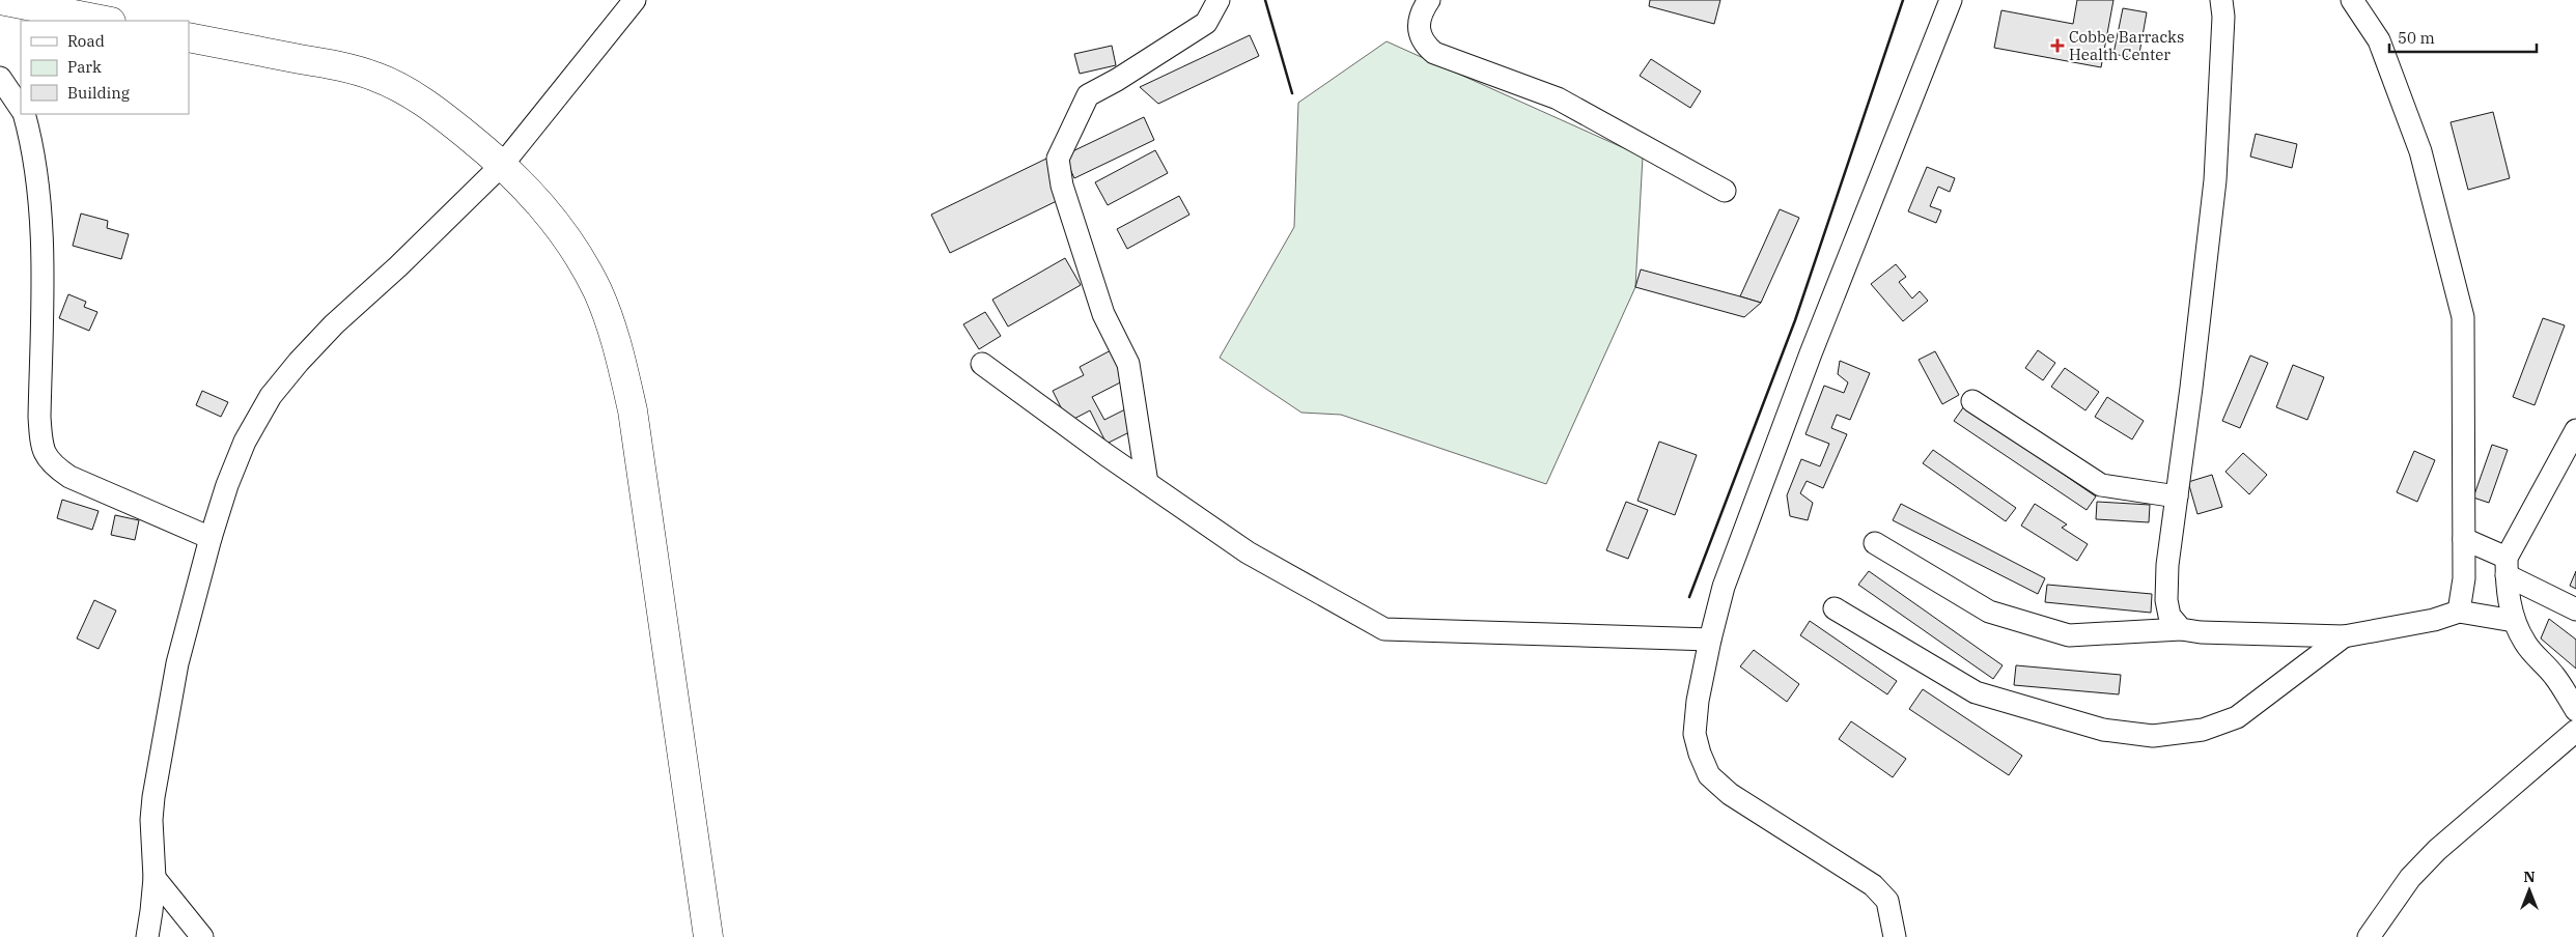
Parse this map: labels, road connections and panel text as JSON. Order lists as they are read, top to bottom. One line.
{"places":{"health":["Cobbe Barracks Health Center"]},"legend":["Road","Park","Building"],"scale_bar":"50 m","north":"top"}
